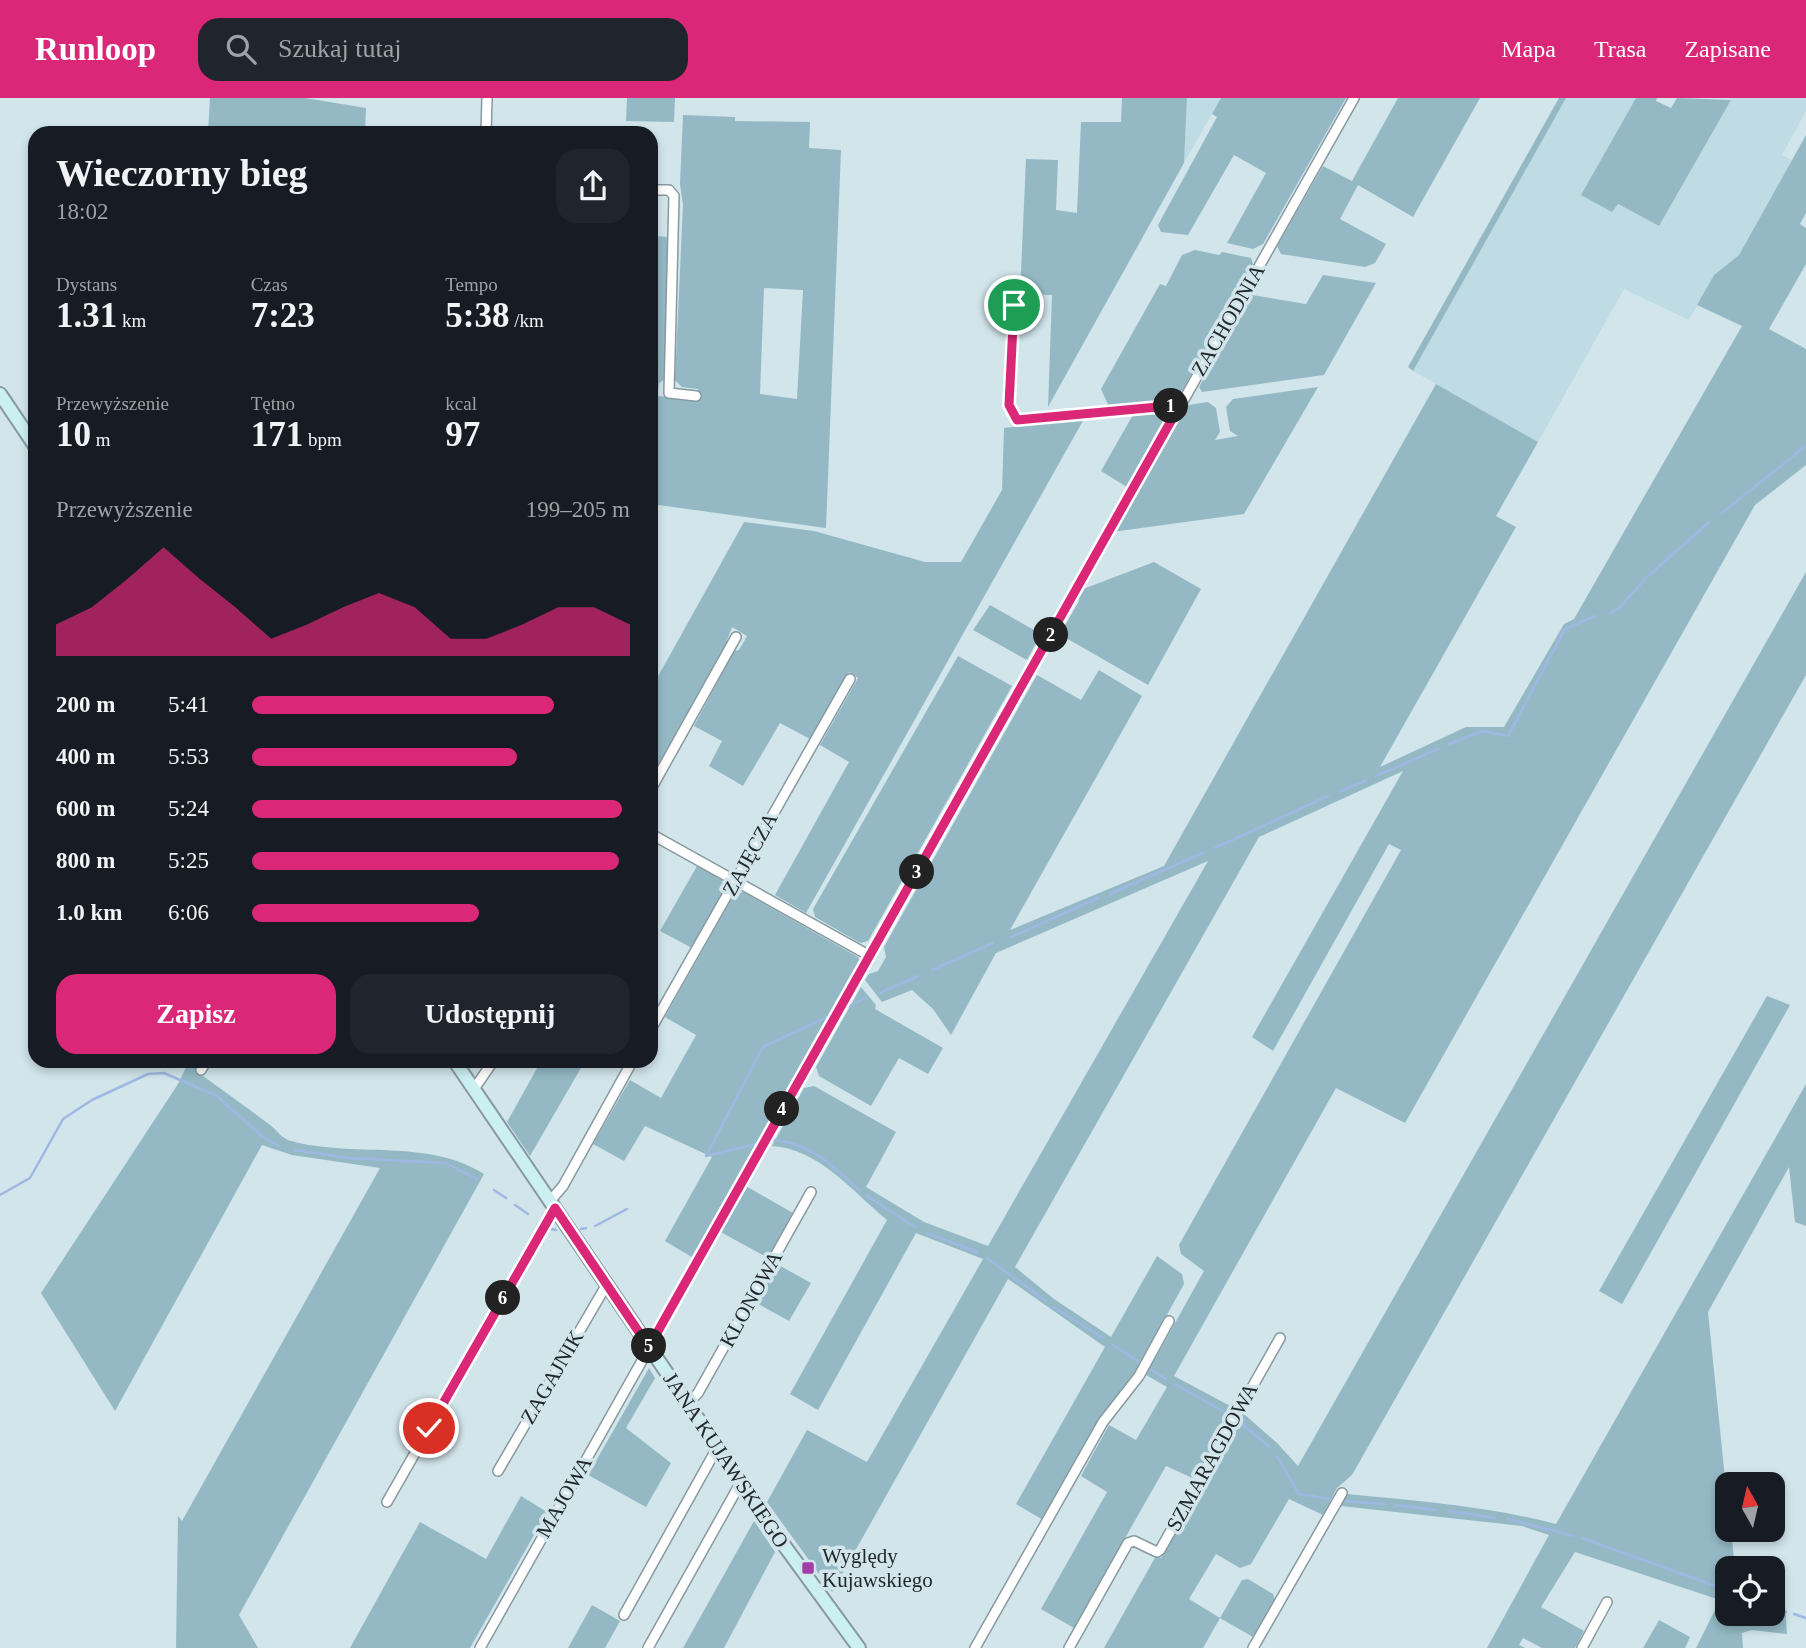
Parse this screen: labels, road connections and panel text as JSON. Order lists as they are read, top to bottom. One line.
{"streets":{"main road":["JANA KUJAWSKIEGO"],"street":["ZACHODNIA","ZAJĘCZA","KLONOWA","ZAGAJNIK","SZMARAGDOWA","MAJOWA"]},"crossings":[["ZACHODNIA","JANA KUJAWSKIEGO"],["ZACHODNIA","MAJOWA"],["KLONOWA","JANA KUJAWSKIEGO"],["ZAGAJNIK","JANA KUJAWSKIEGO"],["JANA KUJAWSKIEGO","MAJOWA"]],"places":{"transit":["Wyględy Kujawskiego"]},"north":"top","page":{"header":"Runloop","search":"Szukaj tutaj","nav":["Mapa","Trasa","Zapisane"],"heading":["Wieczorny bieg","18:02"],"stats":[["Dystans","1.31 km"],["Czas","7:23"],["Tempo","5:38 /km"],["Przewyższenie","10 m"],["Tętno","171 bpm"],["kcal","97"]],"pins":["1","2","3","4","6","5"],"chart":["Przewyższenie","199–205 m"],"list":[{"name":"200 m","note":"5:41"},{"name":"400 m","note":"5:53"},{"name":"600 m","note":"5:24"},{"name":"800 m","note":"5:25"},{"name":"1.0 km","note":"6:06"}],"buttons":["Zapisz","Udostępnij"]}}
